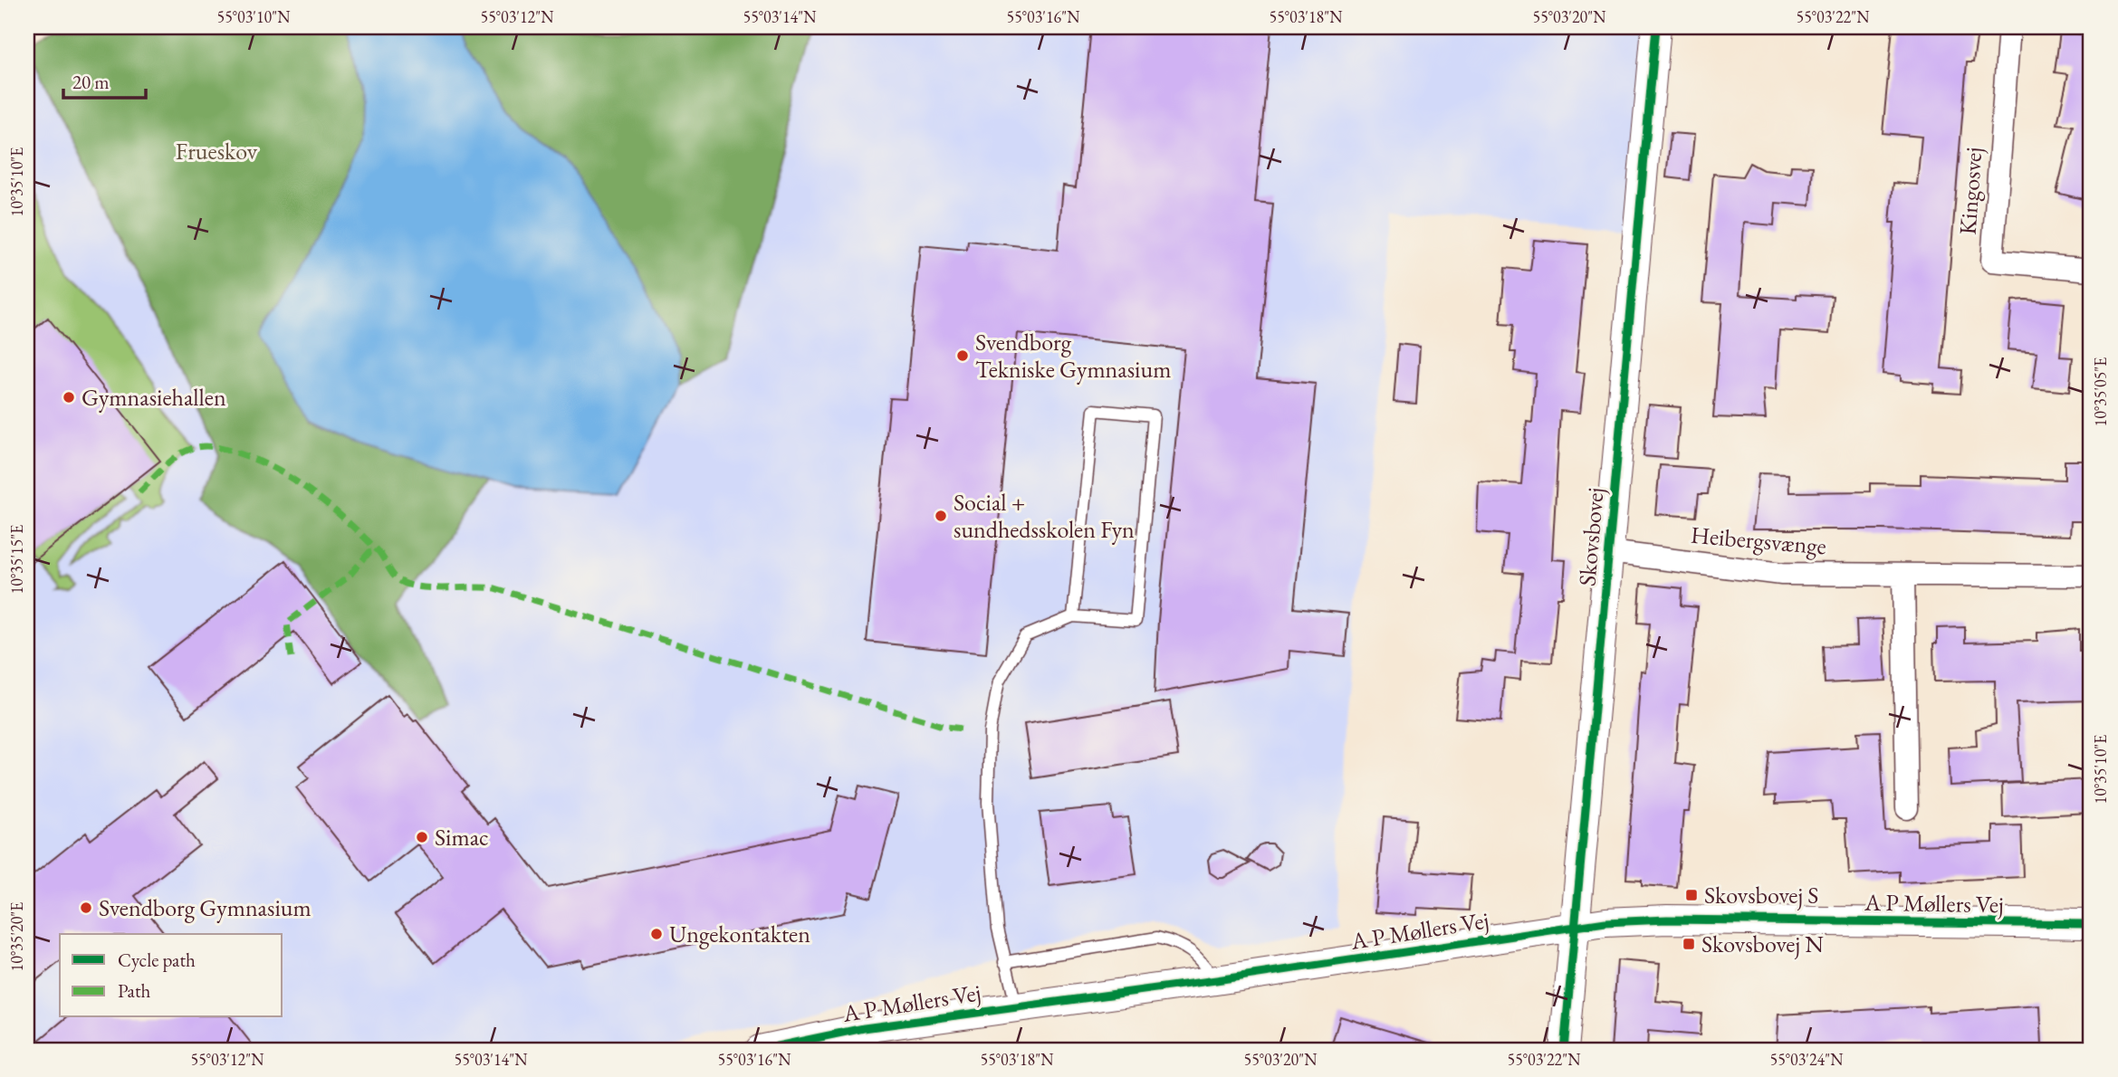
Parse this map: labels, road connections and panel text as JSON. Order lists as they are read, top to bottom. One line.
{"streets":{"street":["Kingosvej","Skovsbovej","Heibergsvænge","A P Møllers Vej"]},"crossings":[["Skovsbovej","Heibergsvænge"],["Skovsbovej","A P Møllers Vej"]],"parks":["Frueskov"],"places":{"other":["Svendborg Tekniske Gymnasium","Gymnasiehallen","Social + sundhedsskolen Fyn","Simac","Svendborg Gymnasium","Ungekontakten"],"transit":["Skovsbovej S","Skovsbovej N"]},"legend":["Cycle path","Path"],"scale_bar":"20 m","coordinates":["55°03'10\"N","55°03'12\"N","55°03'14\"N","55°03'16\"N","55°03'18\"N","55°03'20\"N","55°03'22\"N","10°35'10\"E","10°35'05\"E","10°35'15\"E","10°35'20\"E","55°03'24\"N"]}
